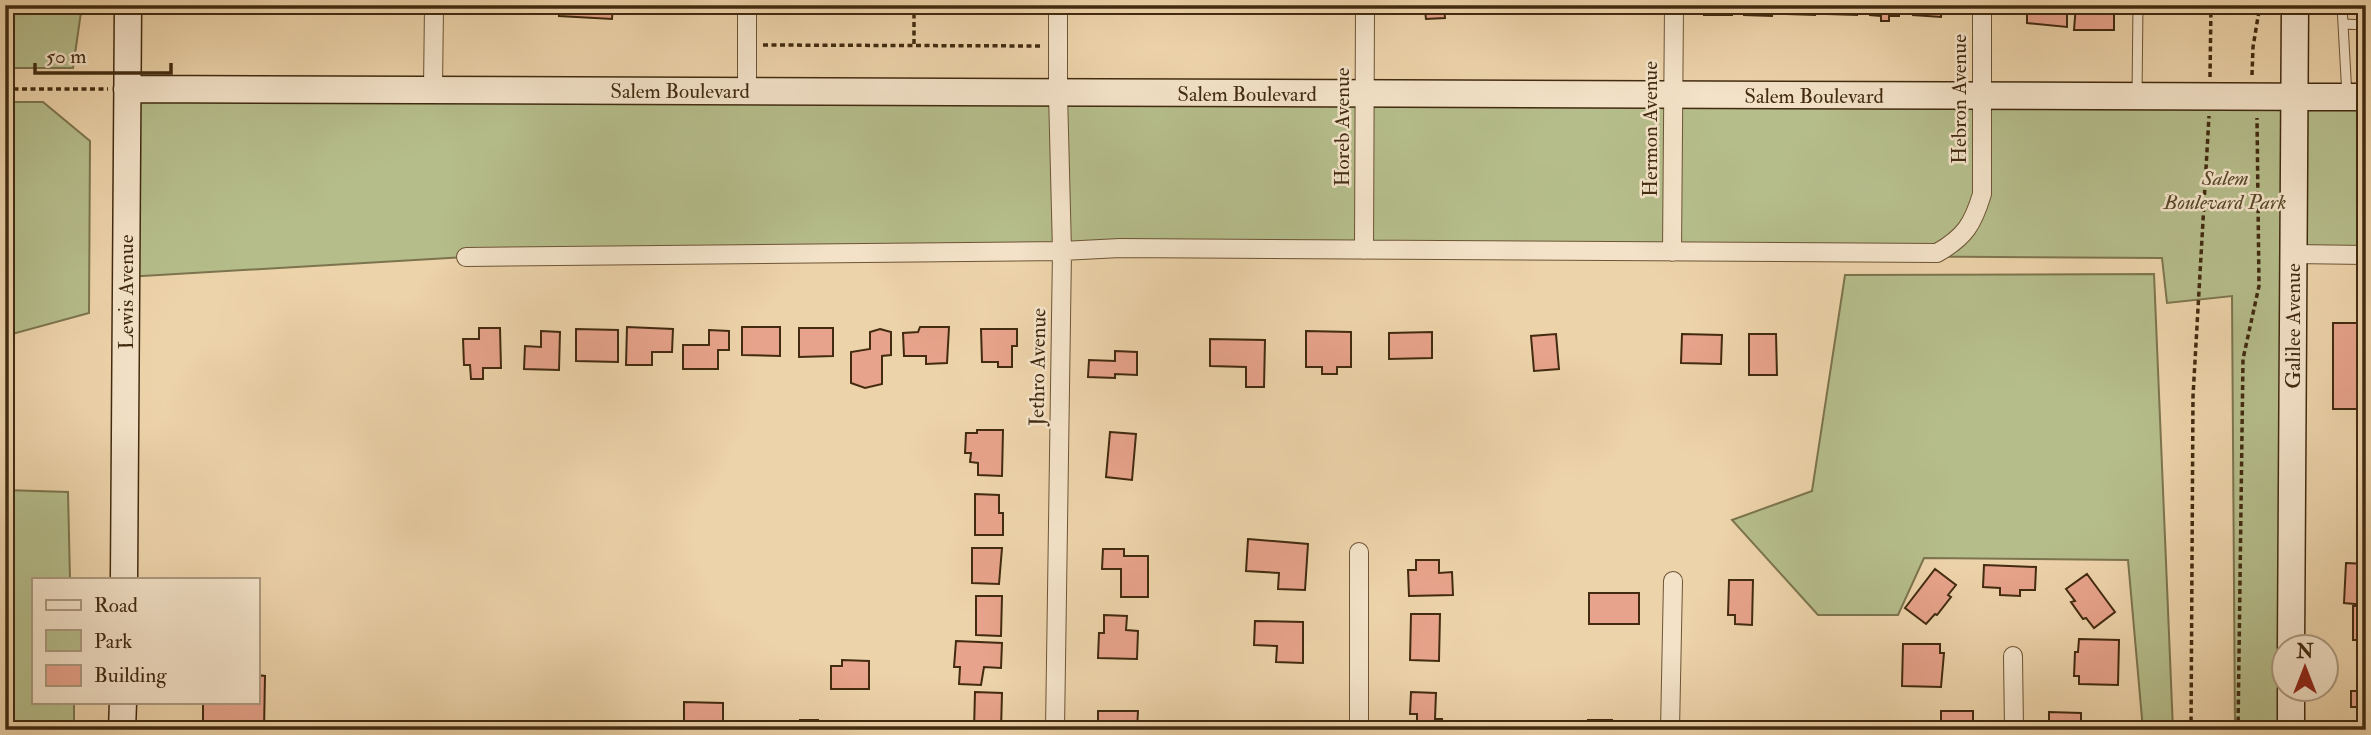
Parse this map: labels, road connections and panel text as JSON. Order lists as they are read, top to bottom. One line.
{"streets":{"street":["Salem Boulevard","Hebron Avenue","Horeb Avenue","Hermon Avenue","Lewis Avenue","Galilee Avenue","Jethro Avenue"]},"crossings":[["Salem Boulevard","Hebron Avenue"],["Salem Boulevard","Horeb Avenue"],["Salem Boulevard","Hermon Avenue"],["Salem Boulevard","Lewis Avenue"],["Salem Boulevard","Galilee Avenue"],["Salem Boulevard","Jethro Avenue"],["Hebron Avenue","Hermon Avenue"]],"parks":["Salem Boulevard Park"],"legend":["Road","Park","Building"],"scale_bar":"50 m","north":"top"}
